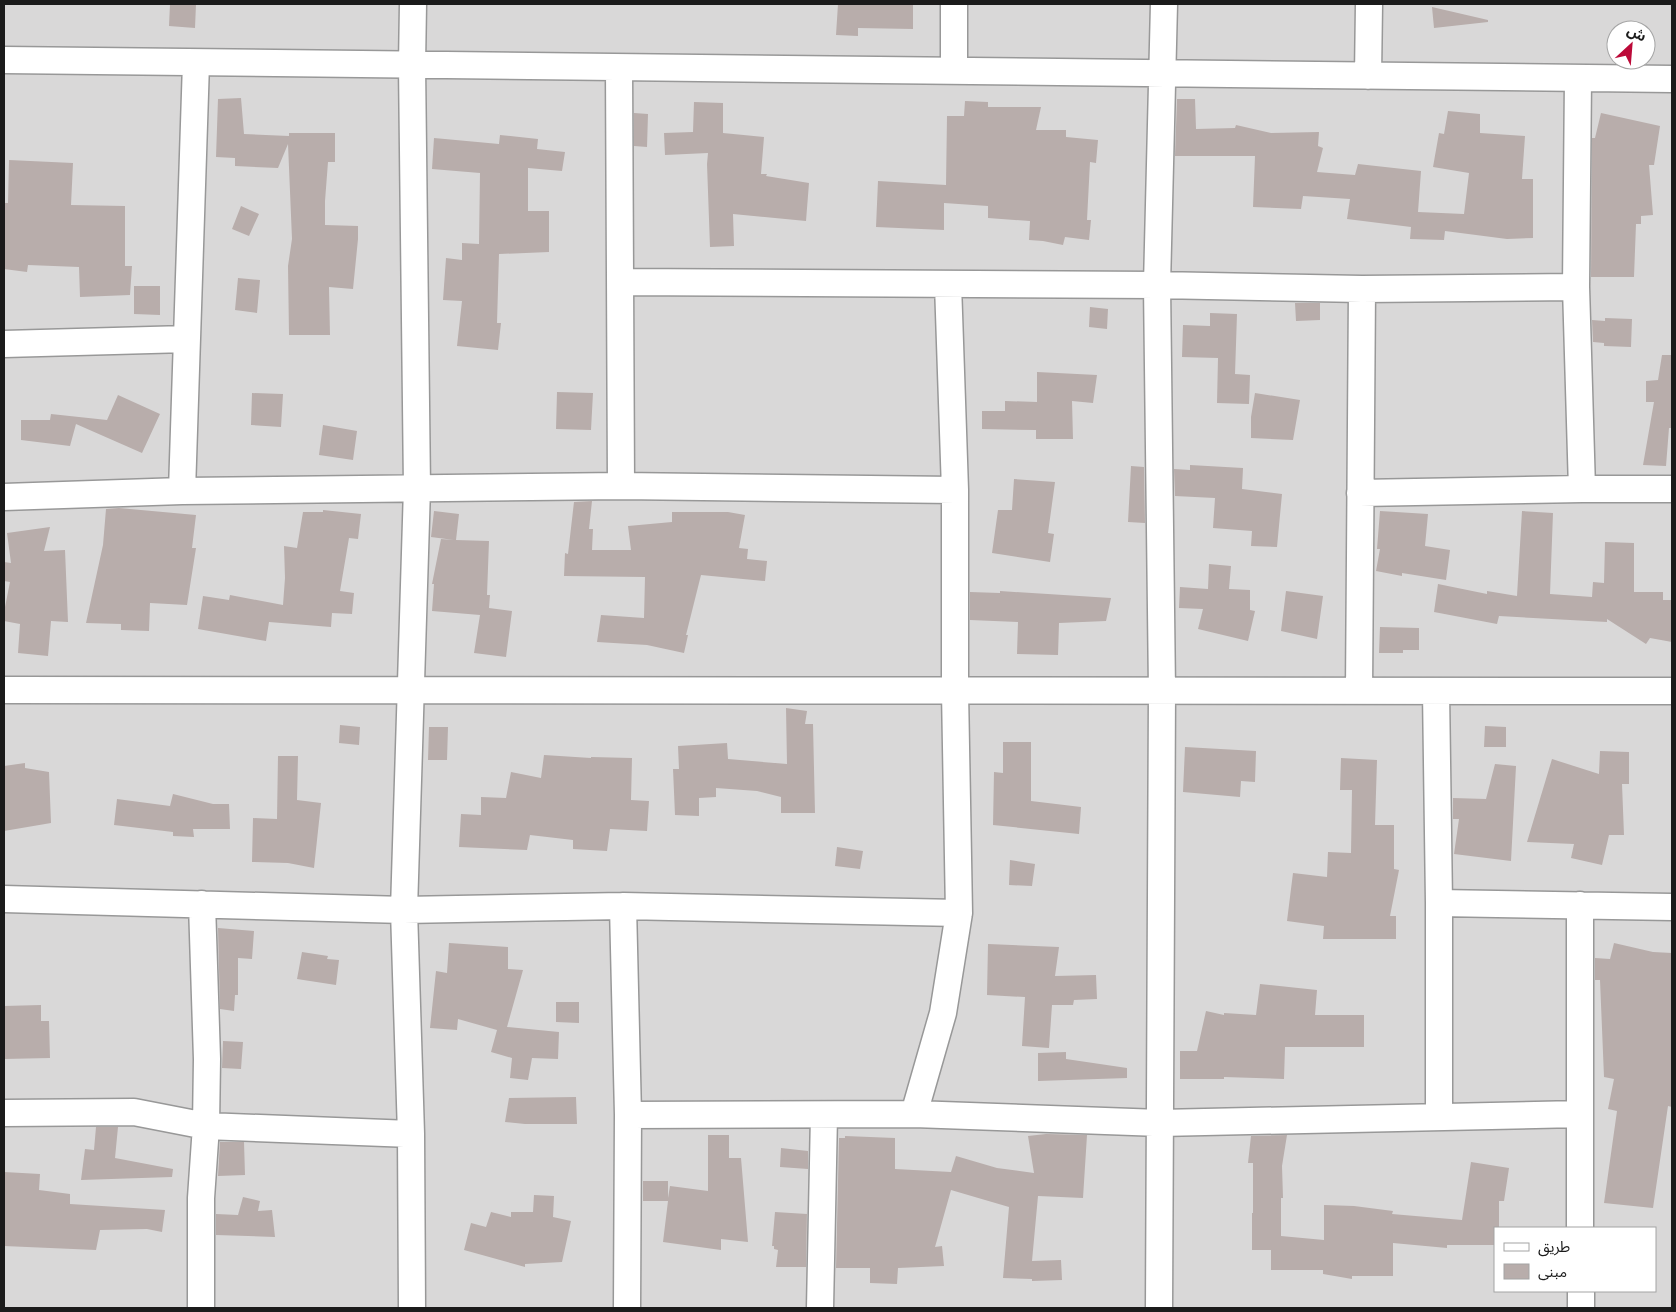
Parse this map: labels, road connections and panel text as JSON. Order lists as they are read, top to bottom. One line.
{"legend":["طريق","مبنى"],"north":"top right"}
